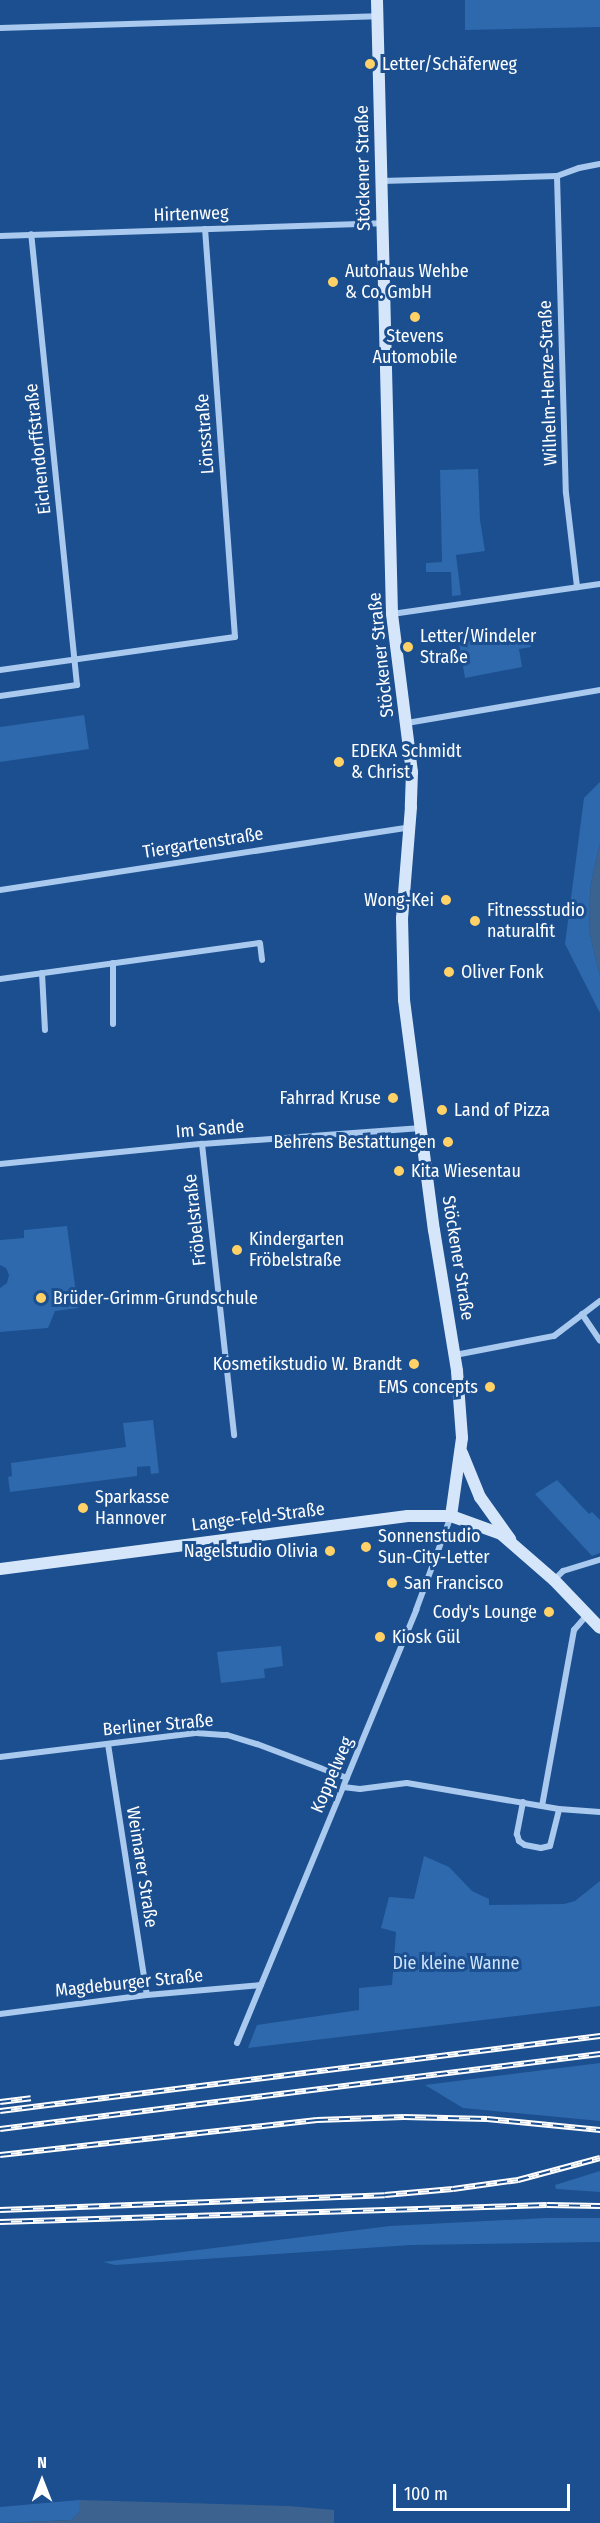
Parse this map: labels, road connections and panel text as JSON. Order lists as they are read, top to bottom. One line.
{"streets":{"main road":["Stöckener Straße","Lange-Feld-Straße"],"street":["Hirtenweg","Wilhelm-Henze-Straße","Lönsstraße","Eichendorffstraße","Tiergartenstraße","Im Sande","Fröbelstraße","Berliner Straße","Koppelweg","Weimarer Straße","Magdeburger Straße"]},"crossings":[["Stöckener Straße","Hirtenweg"],["Stöckener Straße","Tiergartenstraße"],["Stöckener Straße","Im Sande"],["Stöckener Straße","Lange-Feld-Straße"],["Stöckener Straße","Koppelweg"],["Hirtenweg","Lönsstraße"],["Hirtenweg","Eichendorffstraße"],["Lönsstraße","Eichendorffstraße"],["Im Sande","Fröbelstraße"],["Lange-Feld-Straße","Koppelweg"],["Berliner Straße","Koppelweg"],["Berliner Straße","Weimarer Straße"],["Koppelweg","Magdeburger Straße"],["Weimarer Straße","Magdeburger Straße"]],"parks":["Die kleine Wanne"],"places":["Letter/Schäferweg","Autohaus Wehbe & Co. GmbH","Stevens Automobile","Letter/Windeler Straße","EDEKA Schmidt & Christ","Wong-Kei","Fitnessstudio naturalfit","Oliver Fonk","Fahrrad Kruse","Land of Pizza","Behrens Bestattungen","Kita Wiesentau","Kindergarten Fröbelstraße","Brüder-Grimm-Grundschule","Kosmetikstudio W. Brandt","EMS concepts","Sparkasse Hannover","Sonnenstudio Sun-City-Letter","Nagelstudio Olivia","San Francisco","Cody's Lounge","Kiosk Gül"],"scale_bar":"100 m","north":"top"}
